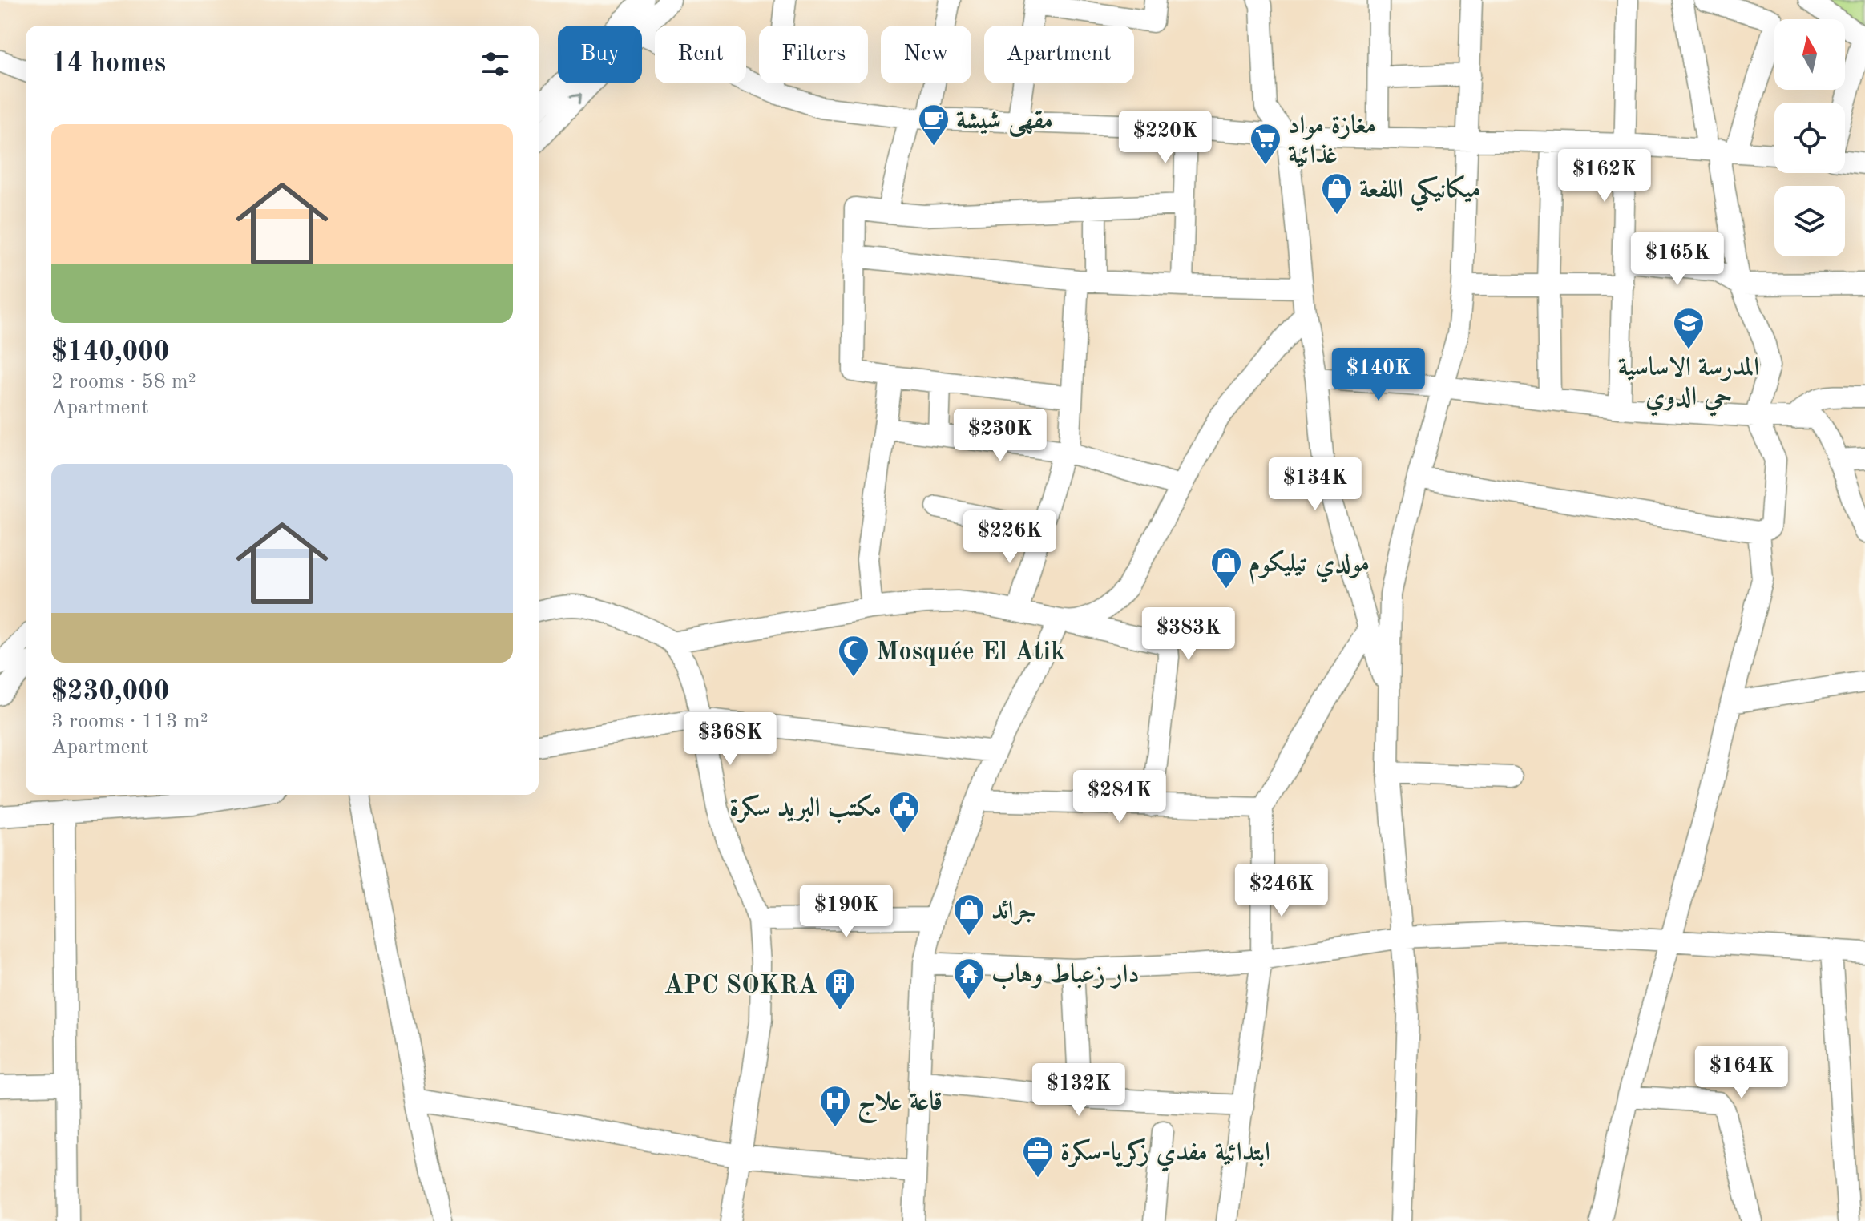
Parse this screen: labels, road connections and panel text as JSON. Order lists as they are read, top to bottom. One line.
{"places":{"cafe":["مقهى شيشة"],"supermarket":["مغازة مواد غذائية"],"shop":["ميكانيكي اللفعة","مولدي تيليكوم","جرائد"],"school or university":["المدرسة الاساسية حي الدوي"],"mosque":["Mosquée El Atik"],"public building":["مكتب البريد سكرة"],"temple":["دار زعباط وهاب"],"building":["APC SOKRA"],"hospital":["قاعة علاج"],"office":["ابتدائية مفدي زكريا-سكرة"]},"north":"top","page":{"chip":["Buy","Rent","Filters","New","Apartment"],"heading":"14 homes","list":[{"name":"$140,000","note":"2 rooms · 58 m² · Apartment"},{"name":"$230,000","note":"3 rooms · 113 m² · Apartment"}],"price":["$220K","$162K","$165K","$140K","$230K","$134K","$226K","$383K","$368K","$284K","$246K","$190K","$164K","$132K"]}}
